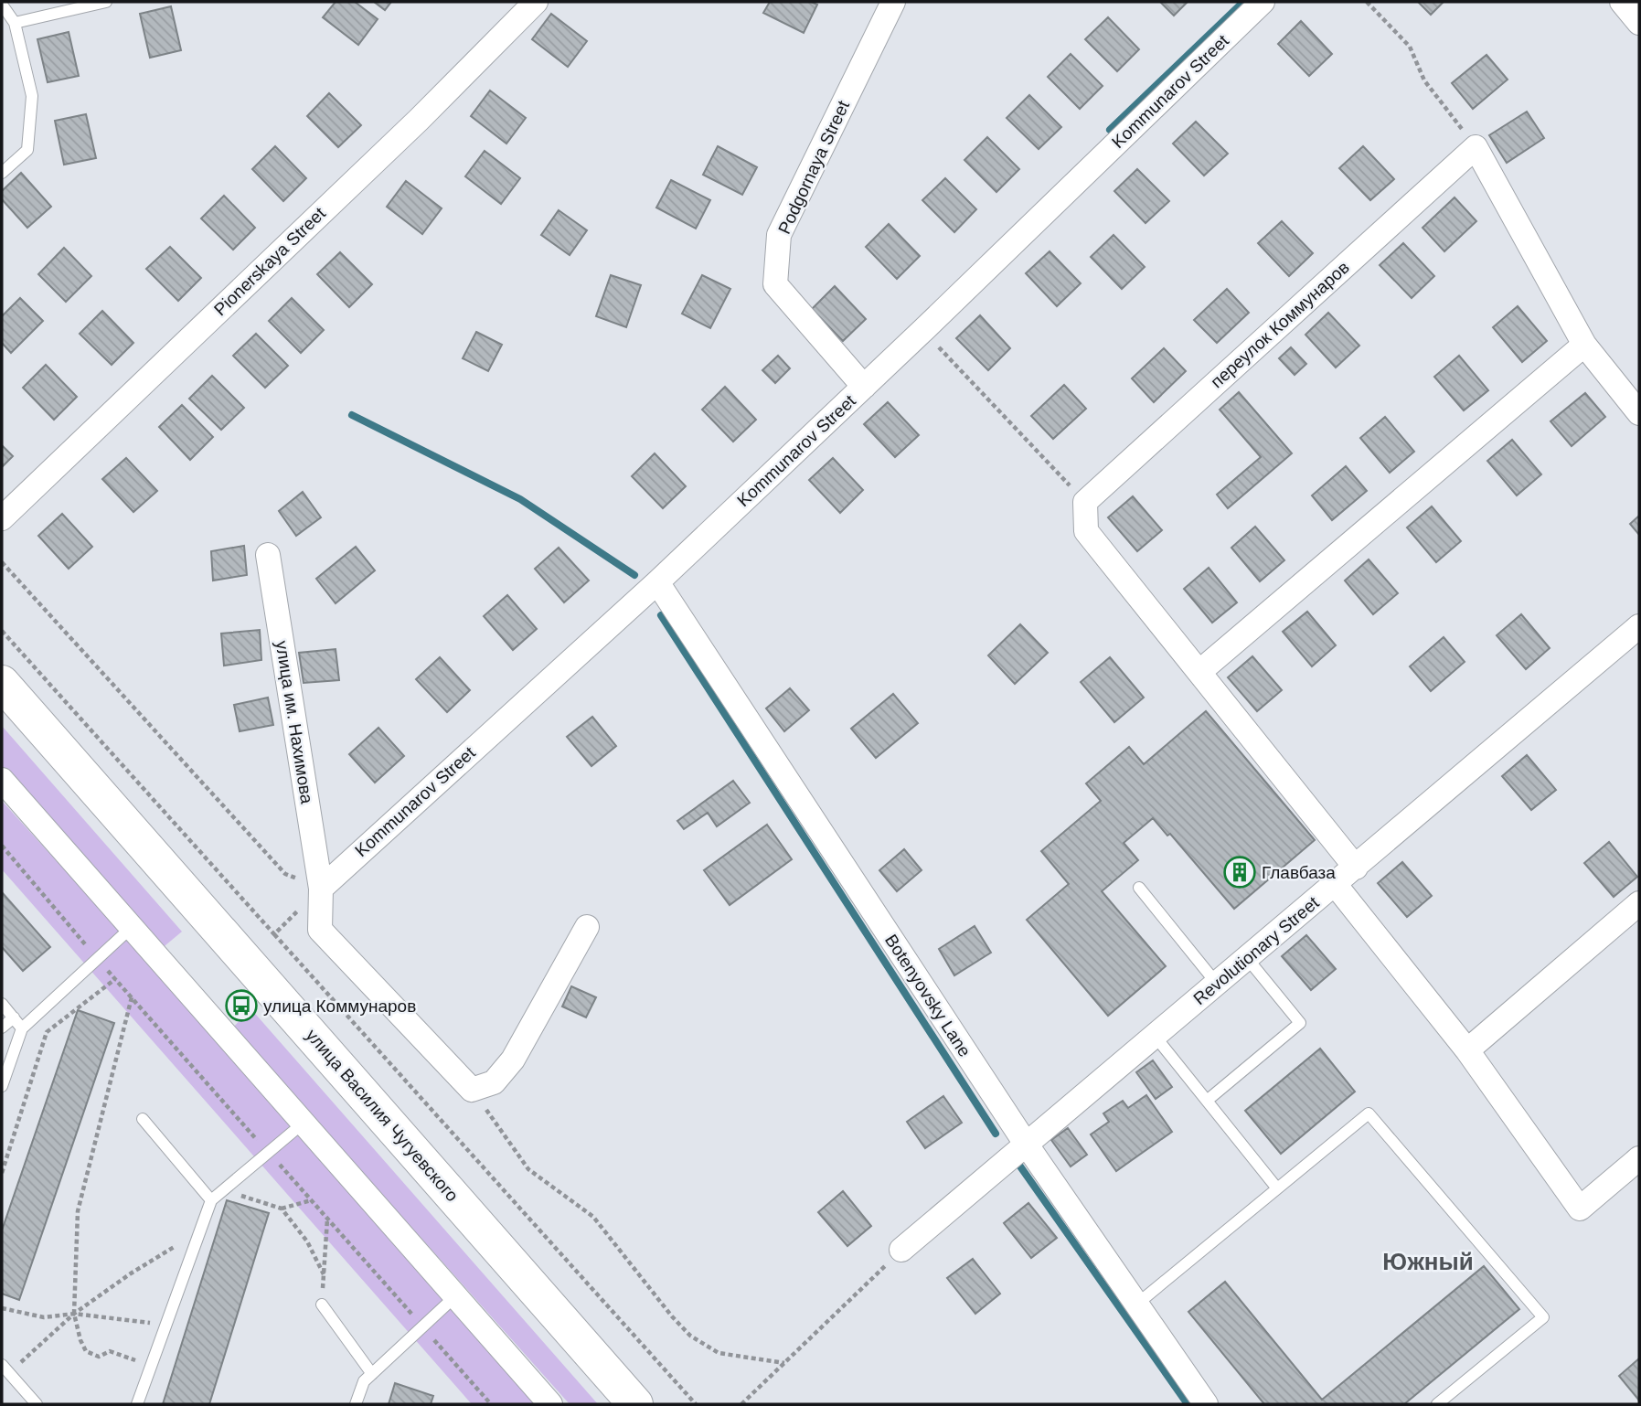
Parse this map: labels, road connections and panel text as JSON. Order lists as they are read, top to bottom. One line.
{"streets":{"main road":["улица Василия Чугуевского"],"street":["Kommunarov Street","Podgornaya Street","Pionerskaya Street","переулок Коммунаров","улица им. Нахимова","Revolutionary Street","Botenyovsky Lane"]},"crossings":[["Kommunarov Street","Podgornaya Street"],["Kommunarov Street","улица им. Нахимова"],["Kommunarov Street","Botenyovsky Lane"],["Revolutionary Street","Botenyovsky Lane"]],"districts":["Южный"],"places":{"building":["Главбаза"],"bus stop":["улица Коммунаров"]}}
